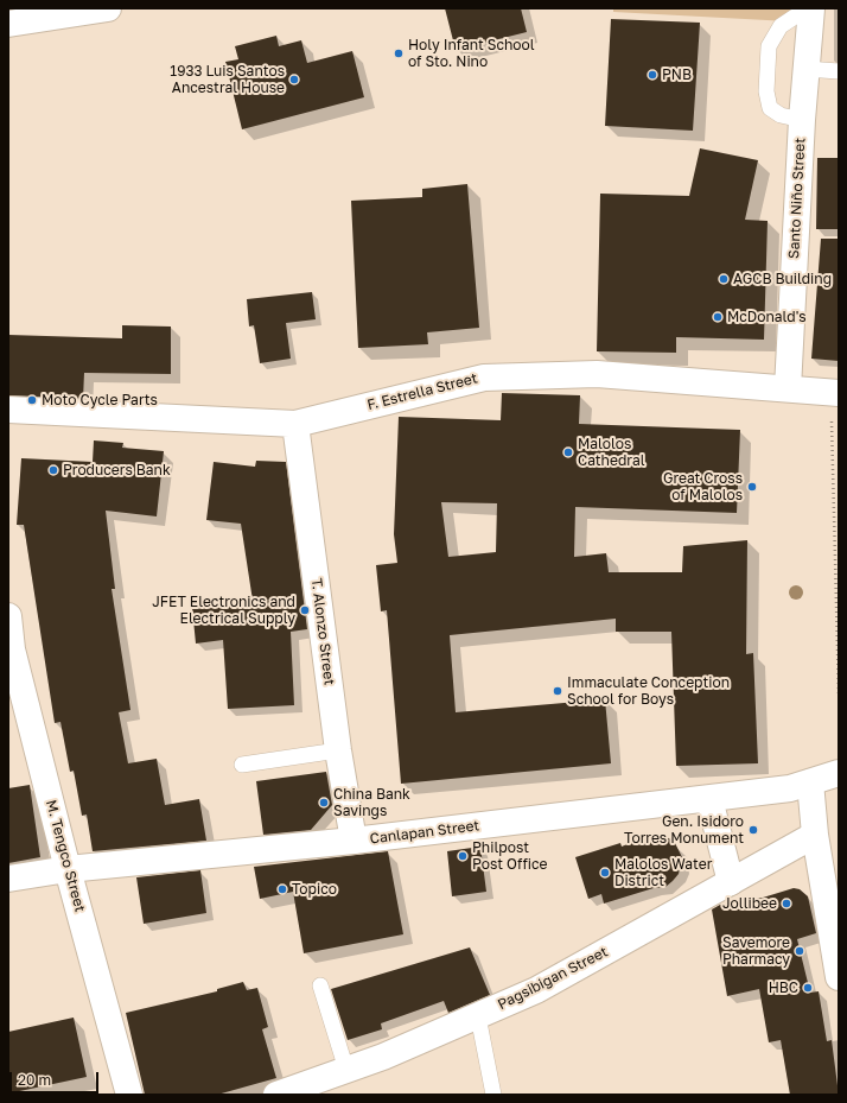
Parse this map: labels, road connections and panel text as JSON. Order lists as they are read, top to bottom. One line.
{"streets":{"street":["Santo Niño Street","F. Estrella Street","T. Alonzo Street","Canlapan Street","M. Tengco Street","Pagsibigan Street"]},"crossings":[["Santo Niño Street","F. Estrella Street"],["F. Estrella Street","T. Alonzo Street"],["T. Alonzo Street","Canlapan Street"],["Canlapan Street","M. Tengco Street"]],"places":["Holy Infant School of Sto. Nino","PNB","1933 Luis Santos Ancestral House","AGCB Building","McDonald's","Moto Cycle Parts","Malolos Cathedral","Producers Bank","Great Cross of Malolos","JFET Electronics and Electrical Supply","Immaculate Conception School for Boys","China Bank Savings","Gen. Isidoro Torres Monument","Philpost Post Office","Malolos Water District","Topico","Jollibee","Savemore Pharmacy","HBC"],"scale_bar":"20 m"}
